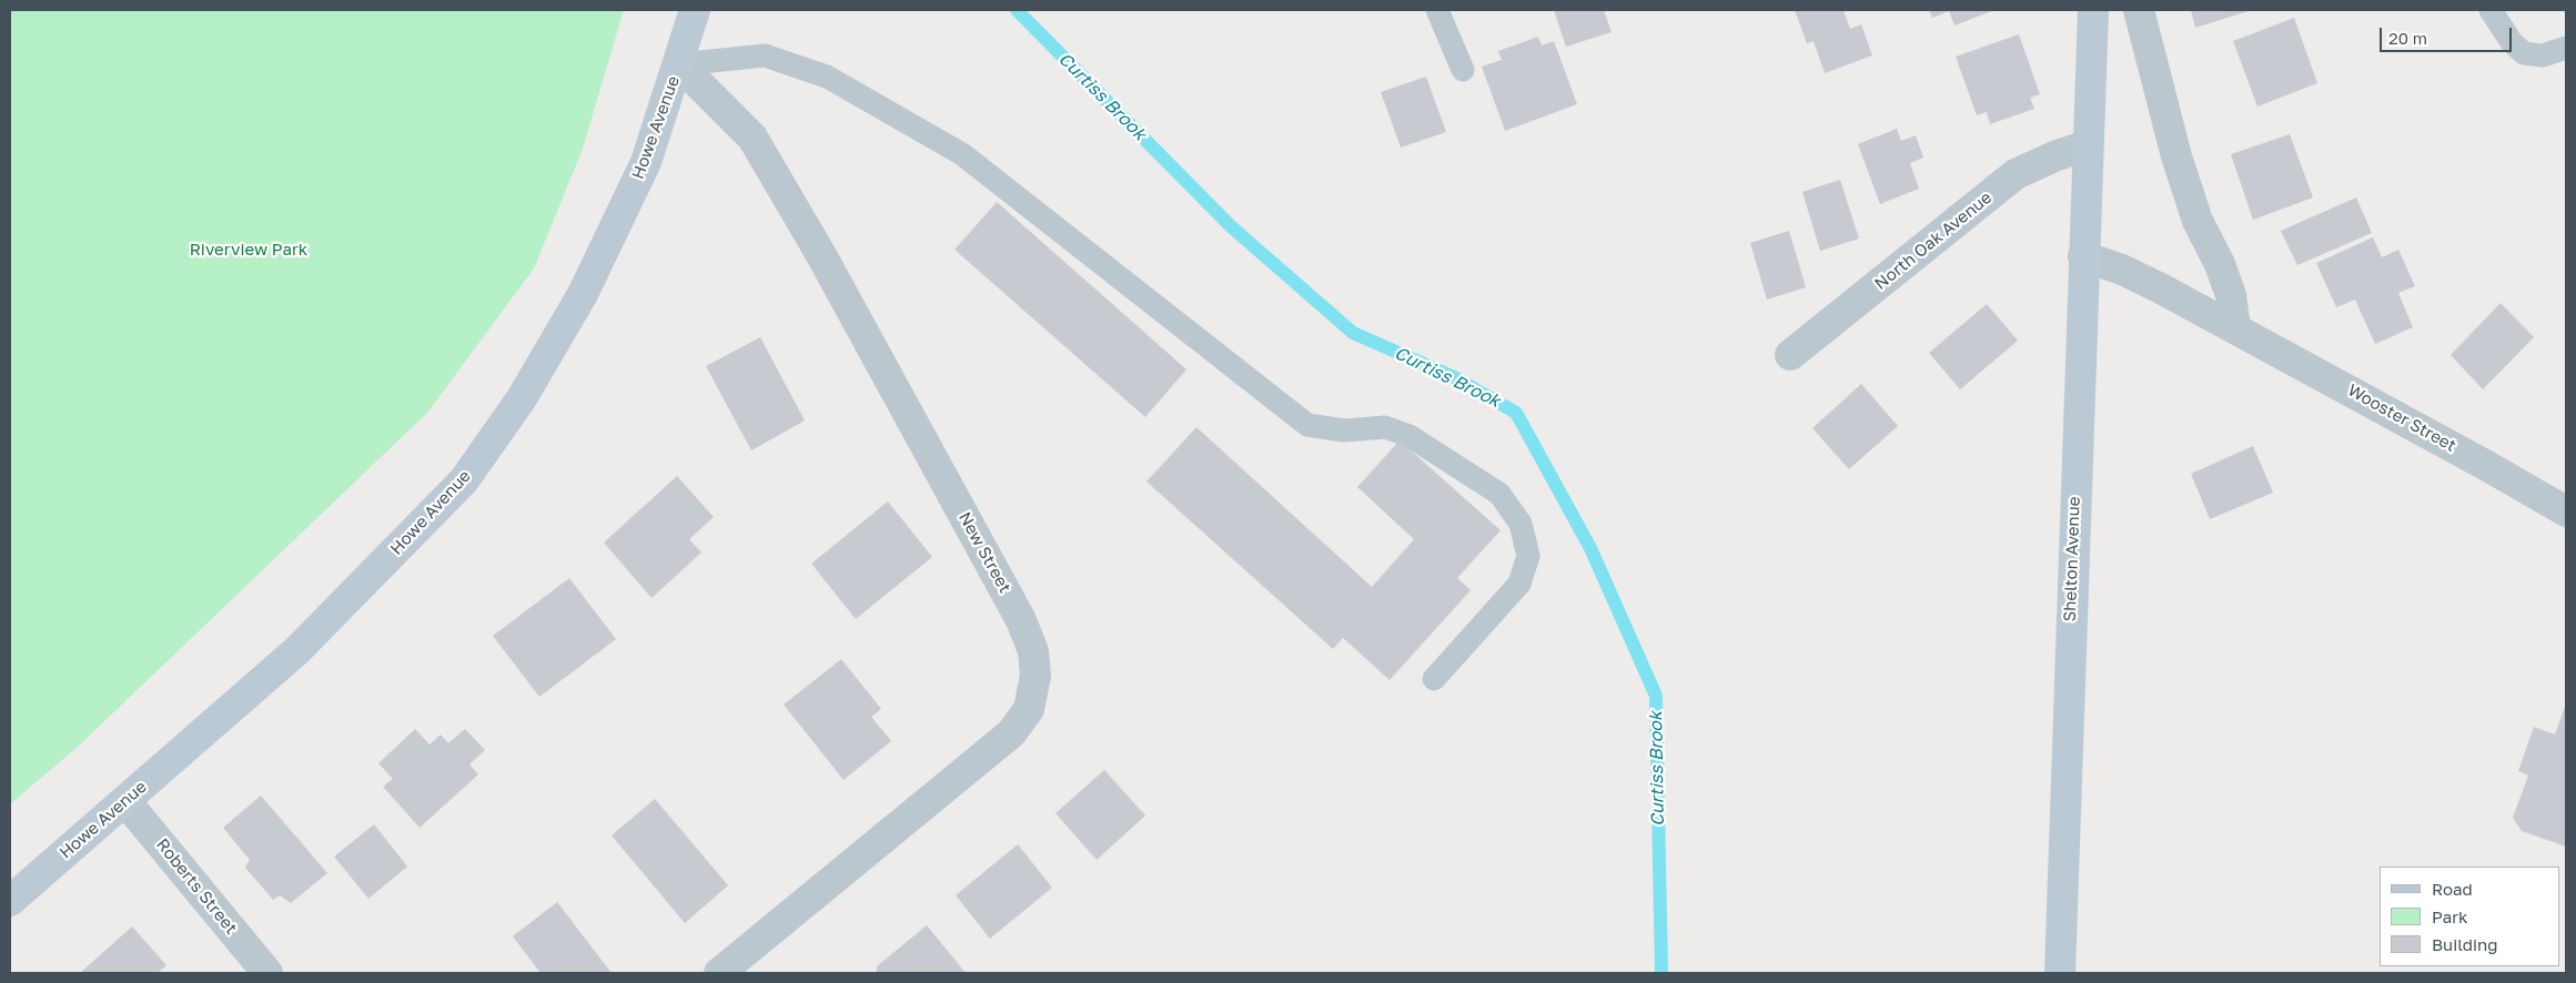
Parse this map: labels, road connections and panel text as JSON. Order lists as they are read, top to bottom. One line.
{"streets":{"main road":["Howe Avenue","Shelton Avenue"],"street":["North Oak Avenue","Wooster Street","New Street","Roberts Street"]},"crossings":[["Howe Avenue","New Street"],["Howe Avenue","Roberts Street"],["North Oak Avenue","Shelton Avenue"],["Wooster Street","Shelton Avenue"]],"water":["Curtiss Brook"],"parks":["Riverview Park"],"legend":["Road","Park","Building"],"scale_bar":"20 m"}
